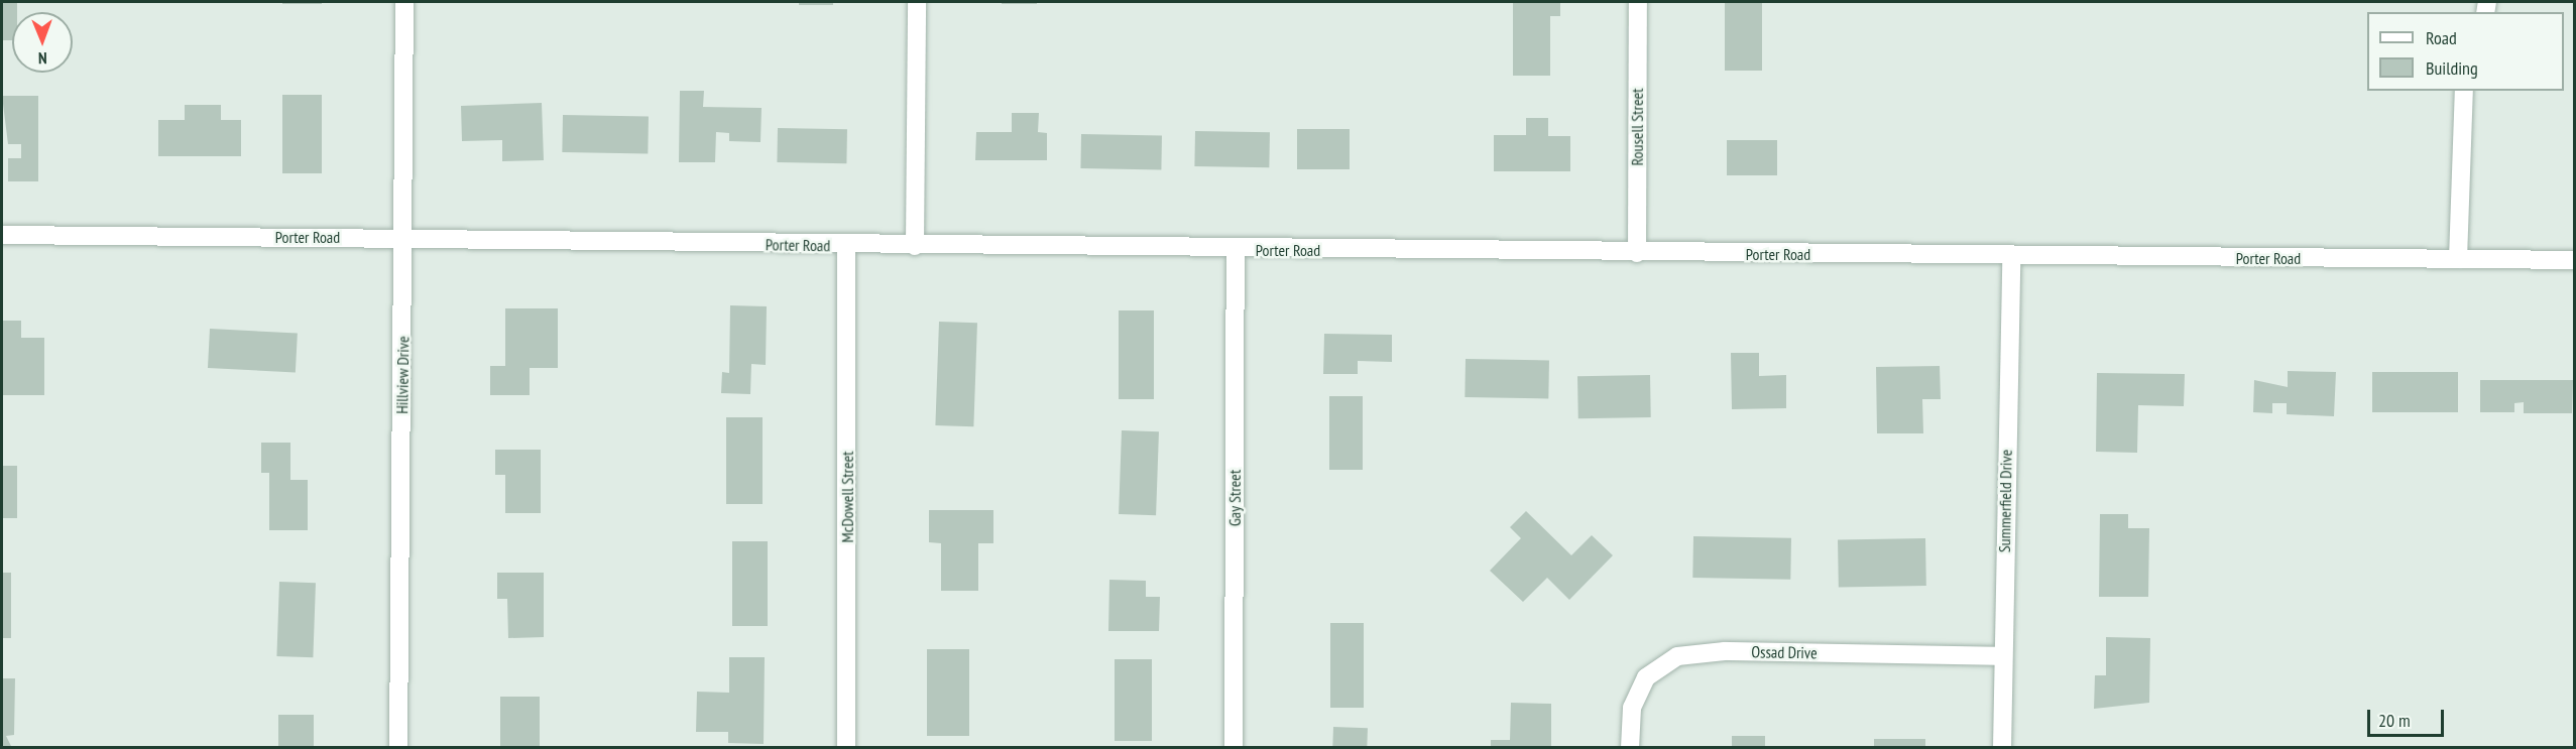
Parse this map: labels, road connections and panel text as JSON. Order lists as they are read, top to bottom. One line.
{"streets":{"street":["Rousell Street","Porter Road","Hillview Drive","McDowell Street","Gay Street","Summerfield Drive","Ossad Drive"]},"crossings":[["Rousell Street","Porter Road"],["Porter Road","Hillview Drive"],["Porter Road","McDowell Street"],["Porter Road","Gay Street"],["Porter Road","Summerfield Drive"],["Summerfield Drive","Ossad Drive"]],"legend":["Road","Building"],"scale_bar":"20 m","north":"bottom"}
